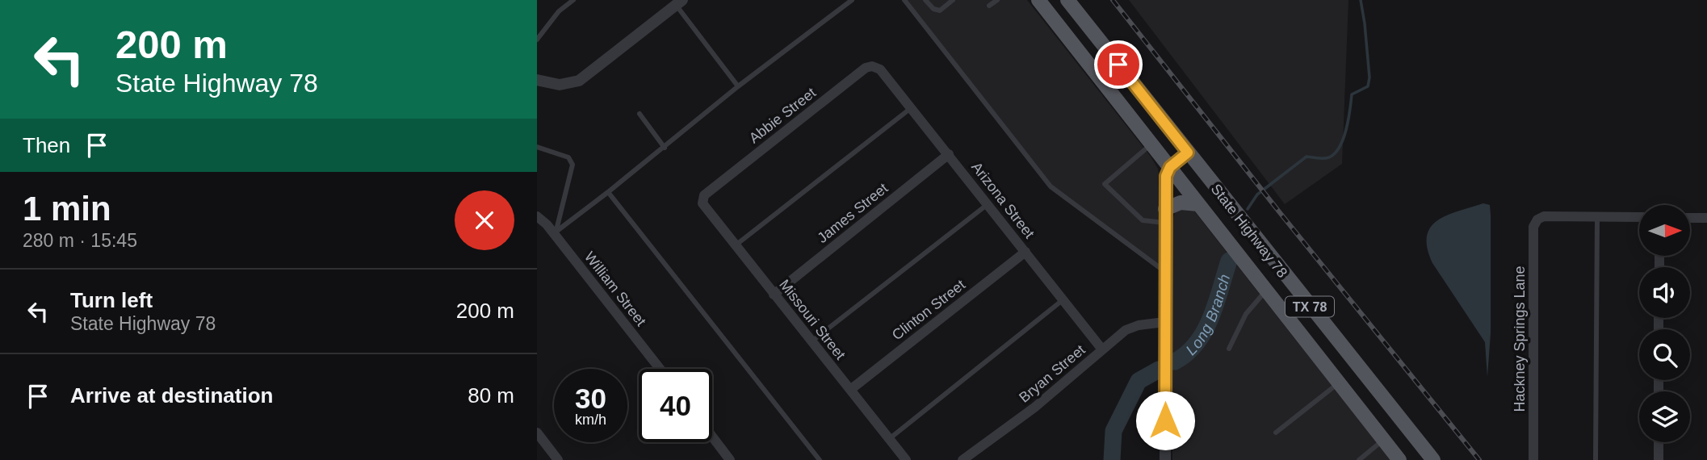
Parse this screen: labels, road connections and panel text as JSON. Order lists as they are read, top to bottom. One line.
{"streets":{"main road":["State Highway 78","TX 78"],"street":["Abbie Street","Arizona Street","James Street","William Street","Clinton Street","Missouri Street","Hackney Springs Lane","Bryan Street"]},"crossings":[["Abbie Street","Arizona Street"],["Abbie Street","Missouri Street"],["Arizona Street","James Street"],["Arizona Street","Clinton Street"],["Arizona Street","Bryan Street"],["James Street","Missouri Street"],["Clinton Street","Missouri Street"]],"water":["Long Branch"],"north":"right","page":{"turn":["200 m","State Highway 78"],"then":"Then","heading":["1 min","280 m · 15:45"],"list":[{"name":"Turn left","note":"State Highway 78","value":"200 m"},{"name":"Arrive at destination","value":"80 m"}],"speed":"30 km/h","limit":"40"}}
